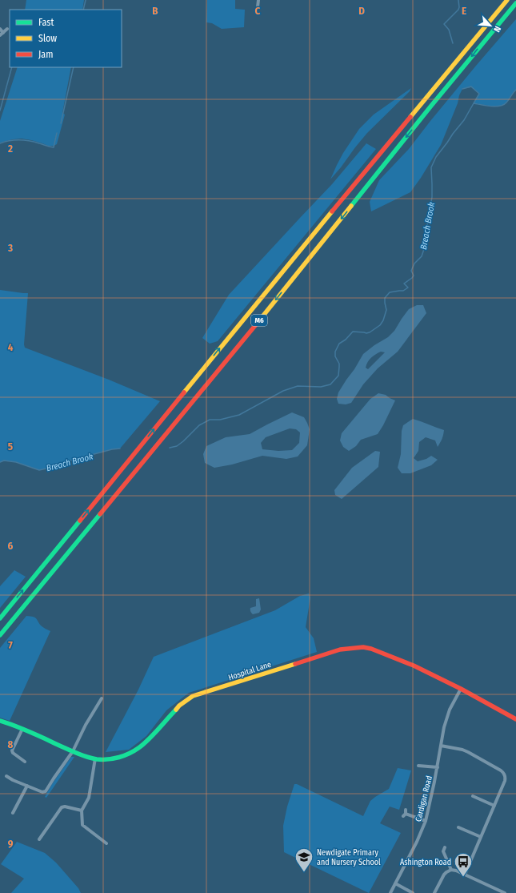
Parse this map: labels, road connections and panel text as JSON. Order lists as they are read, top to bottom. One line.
{"streets":{"main road":["M6","Hospital Lane"],"street":["Cardigan Road"]},"crossings":[["Hospital Lane","Cardigan Road"]],"water":["Breach Brook"],"places":{"school or university":["Newdigate Primary and Nursery School"],"bus stop":["Ashington Road"]},"legend":["Fast","Slow","Jam"],"north":"bottom right","grid":{"columns":["B","C","D","E"],"rows":["2","3","4","5","6","7","8","9"]}}
